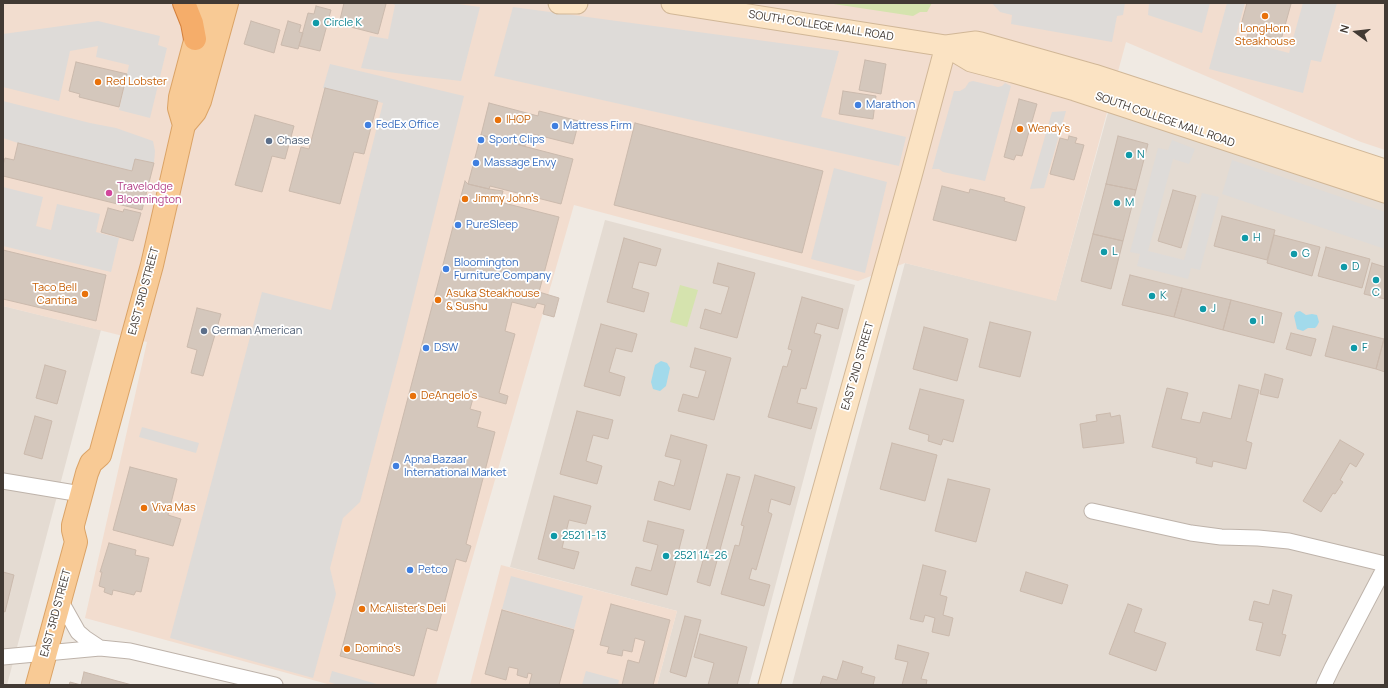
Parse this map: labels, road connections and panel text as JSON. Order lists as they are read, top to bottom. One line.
{"streets":{"main road":["SOUTH COLLEGE MALL ROAD","EAST 3RD STREET","EAST 2ND STREET"]},"crossings":[["SOUTH COLLEGE MALL ROAD","EAST 2ND STREET"]],"places":["LongHorn Steakhouse","Circle K","Red Lobster","Marathon","IHOP","FedEx Office","Mattress Firm","Wendy's","Sport Clips","Chase","N","Massage Envy","Travelodge Bloomington","Jimmy John's","M","PureSleep","H","L","G","D","Bloomington Furniture Company","C","Taco Bell Cantina","K","Asuka Steakhouse & Sushu","J","I","German American","DSW","F","DeAngelo's","Apna Bazaar International Market","Viva Mas","2521 1-13","2521 14-26","Petco","McAlister's Deli","Domino's"],"north":"left"}
